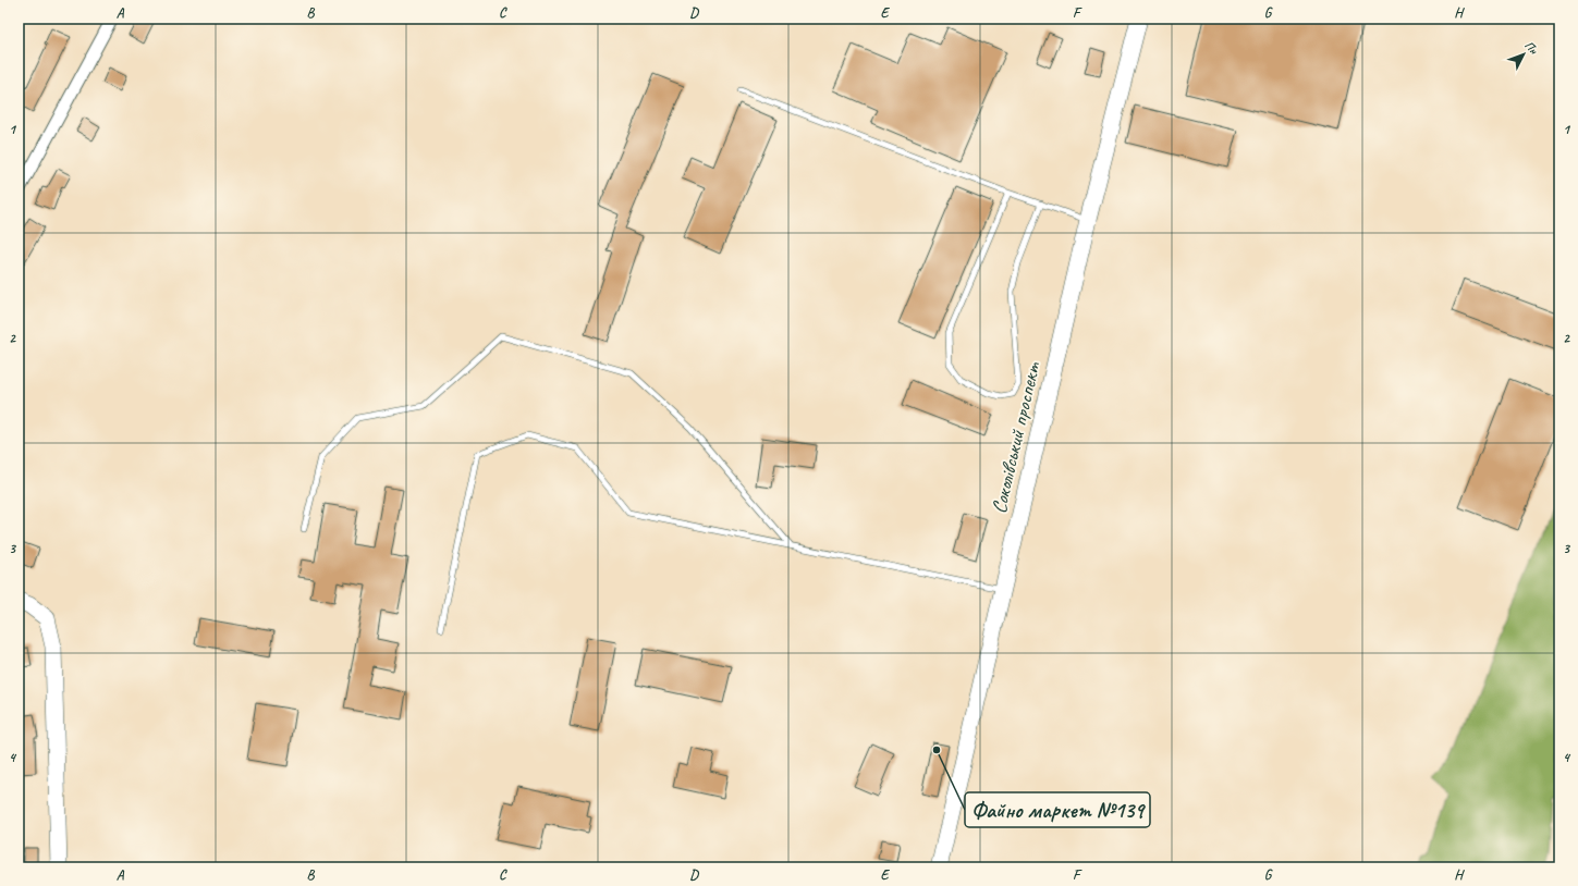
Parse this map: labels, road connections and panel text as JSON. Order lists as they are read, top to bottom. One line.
{"streets":{"street":["Соколівський проспект"]},"places":["Файно маркет №139"],"north":"top right","grid":{"columns":["A","B","C","D","E","F","G","H"],"rows":["1","2","3","4"]}}
